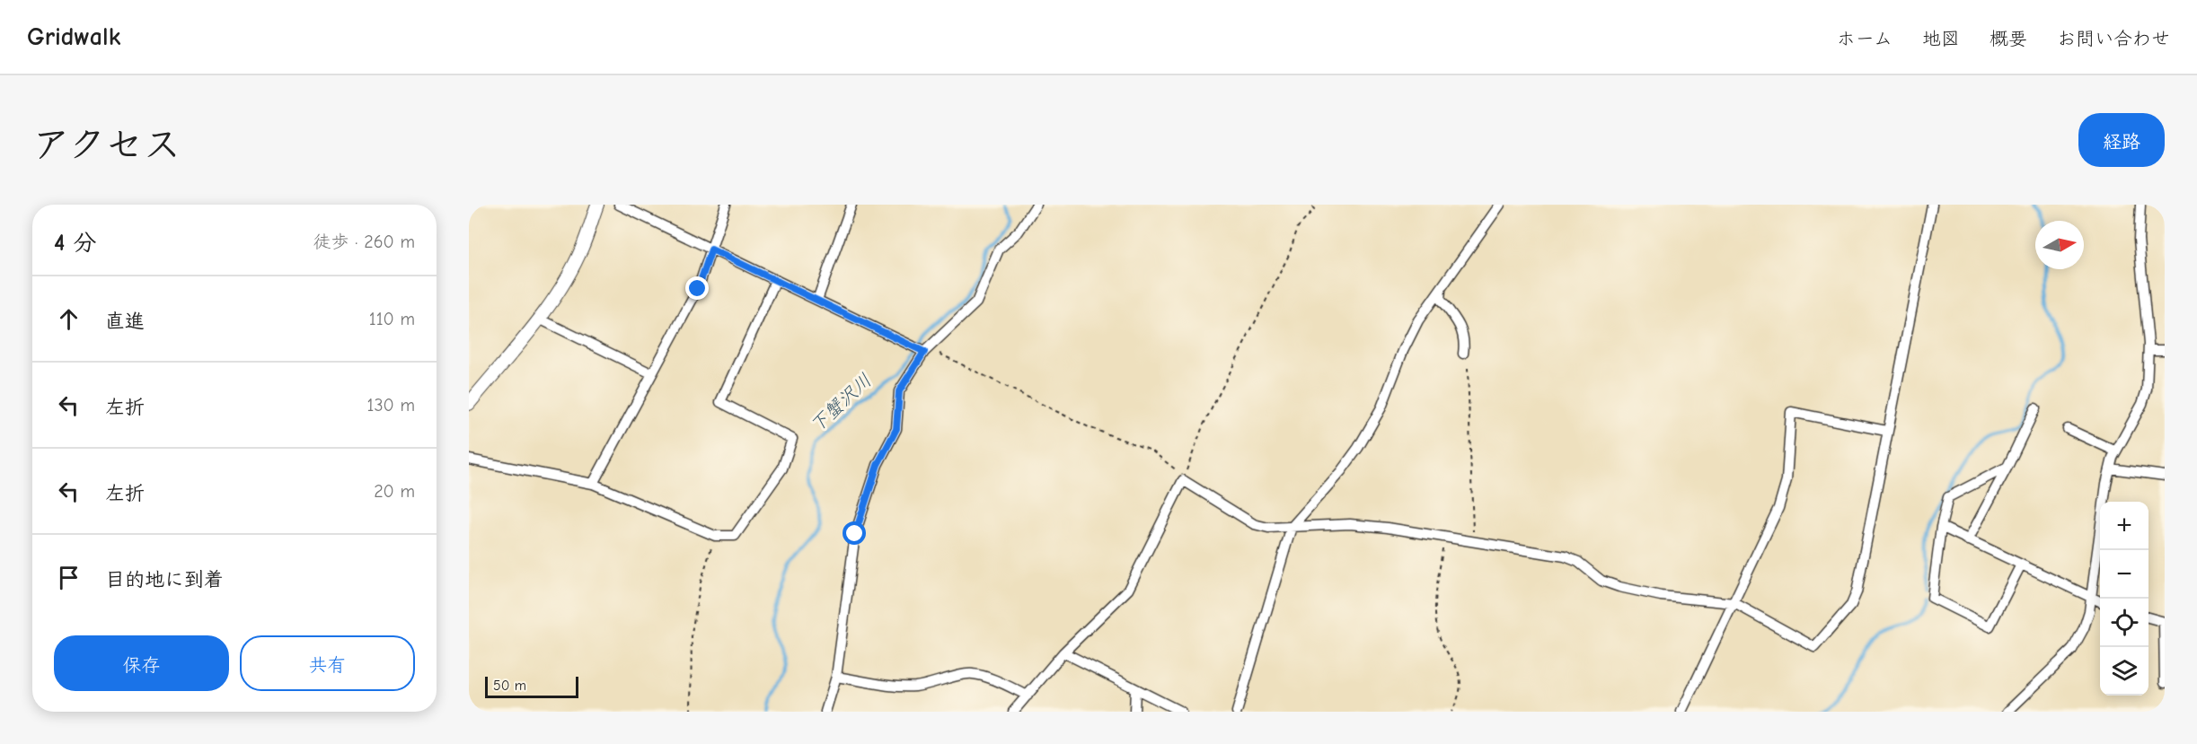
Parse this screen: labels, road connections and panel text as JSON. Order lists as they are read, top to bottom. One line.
{"water":["下蟹沢川"],"scale_bar":"50 m","north":"right","page":{"header":"Gridwalk","nav":["ホーム","地図","概要","お問い合わせ"],"title":"アクセス","buttons":["経路",["保存","共有"]],"heading":["4 分","徒歩 · 260 m"],"list":[["直進","110 m"],["左折","130 m"],["左折","20 m"],"目的地に到着"],"map_buttons":["+","−"],"scale":"50 m"}}
